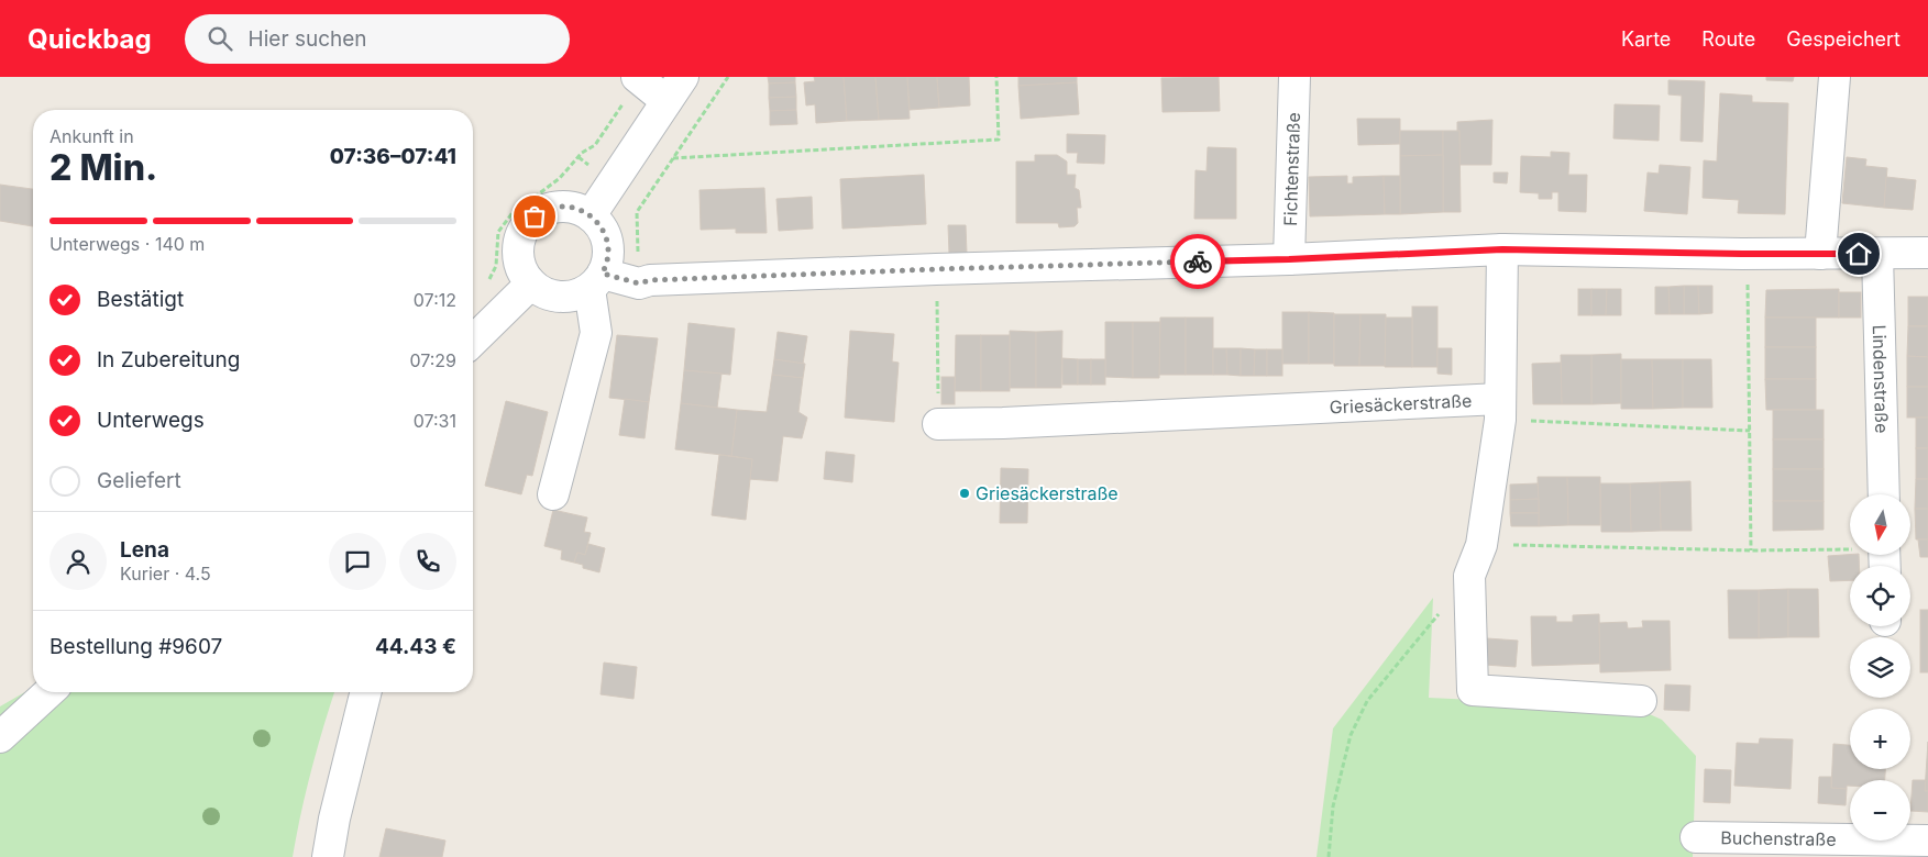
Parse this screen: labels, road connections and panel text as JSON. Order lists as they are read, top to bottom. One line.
{"streets":{"street":["Fichtenstraße","Lindenstraße","Griesäckerstraße","Buchenstraße"]},"places":["Griesäckerstraße"],"north":"bottom","page":{"header":"Quickbag","search":"Hier suchen","nav":["Karte","Route","Gespeichert"],"heading":["2 Min.","Ankunft in","07:36–07:41"],"panel":["Lena","Kurier · 4.5","Bestellung #9607","44.43 €"],"bar":"Unterwegs · 140 m","list":[["Bestätigt","07:12"],["In Zubereitung","07:29"],["Unterwegs","07:31"],"Geliefert"],"map_buttons":["+","−"]}}
